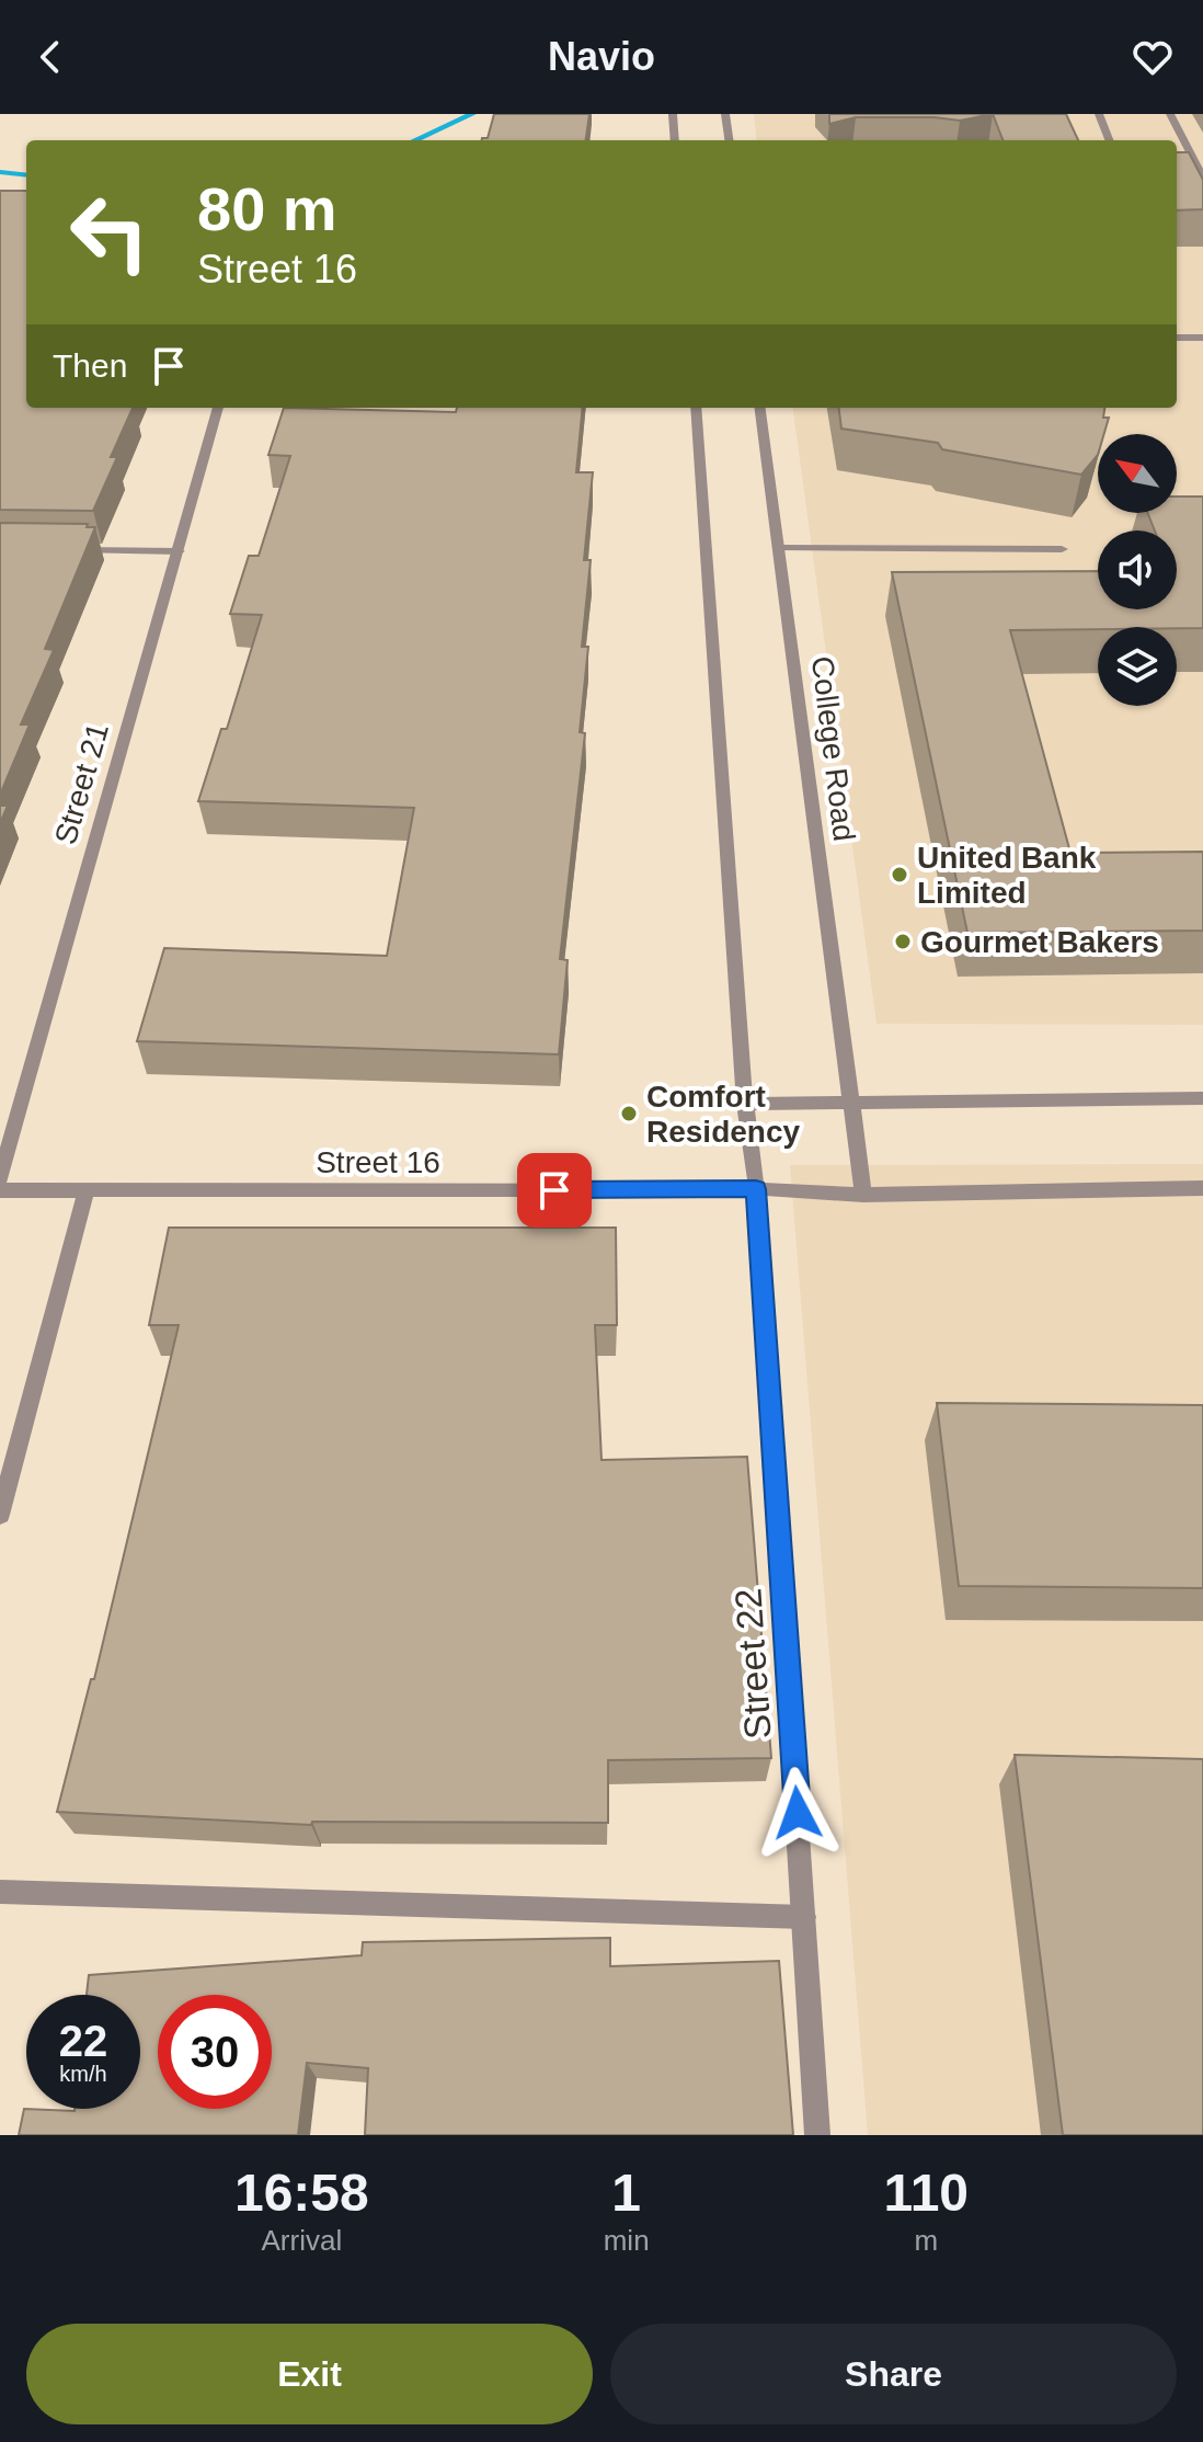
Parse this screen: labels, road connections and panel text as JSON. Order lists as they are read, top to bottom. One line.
{"streets":{"street":["College Road","Street 21","Street 16","Street 22"]},"crossings":[["Street 16","Street 22"]],"places":["United Bank Limited","Gourmet Bakers","Comfort Residency"],"north":"top left","page":{"header":"Navio","turn":["80 m","Street 16"],"then":"Then","speed":"22 km/h","limit":"30","eta":["16:58","Arrival","1","min","110","m"],"buttons":["Exit","Share"]}}
